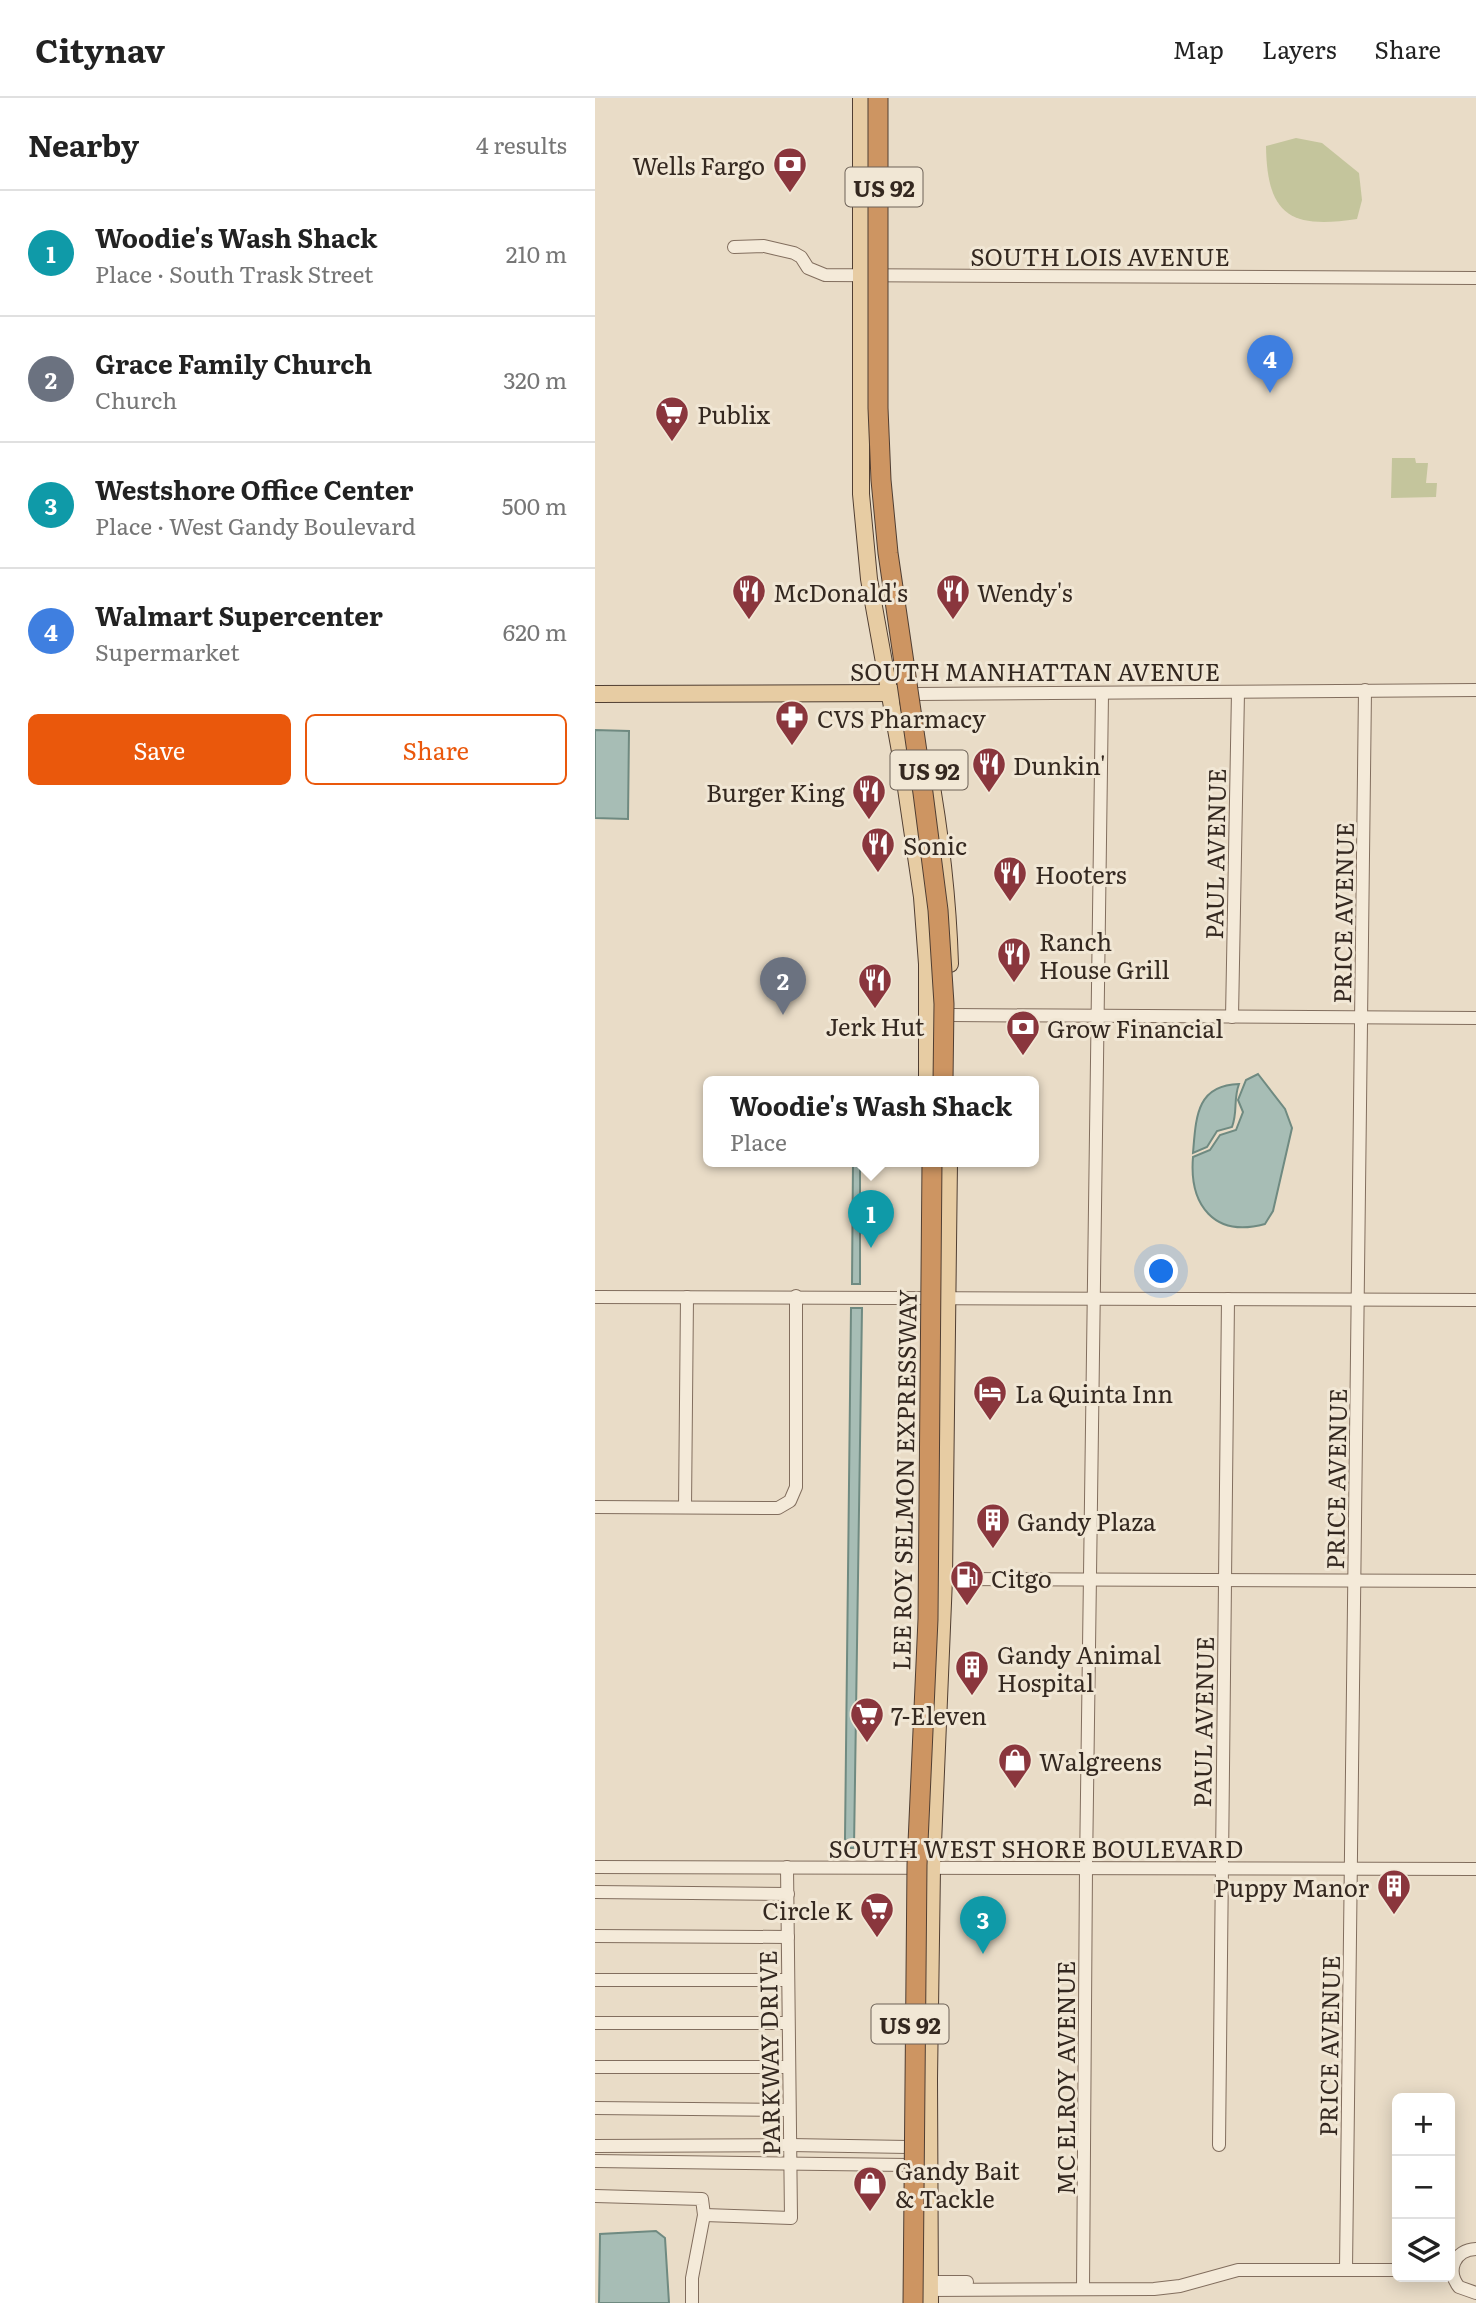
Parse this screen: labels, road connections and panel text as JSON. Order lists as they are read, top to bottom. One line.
{"streets":{"highway":["LEE ROY SELMON EXPRESSWAY"],"main road":["US 92","SOUTH MANHATTAN AVENUE"],"street":["SOUTH LOIS AVENUE","PAUL AVENUE","PRICE AVENUE","SOUTH WEST SHORE BOULEVARD","PARKWAY DRIVE","MC ELROY AVENUE"]},"crossings":[["US 92","SOUTH LOIS AVENUE"],["US 92","SOUTH MANHATTAN AVENUE"],["US 92","LEE ROY SELMON EXPRESSWAY"],["US 92","SOUTH WEST SHORE BOULEVARD"],["SOUTH MANHATTAN AVENUE","PAUL AVENUE"],["SOUTH MANHATTAN AVENUE","PRICE AVENUE"],["SOUTH MANHATTAN AVENUE","MC ELROY AVENUE"],["PAUL AVENUE","SOUTH WEST SHORE BOULEVARD"],["PRICE AVENUE","SOUTH WEST SHORE BOULEVARD"],["SOUTH WEST SHORE BOULEVARD","PARKWAY DRIVE"],["SOUTH WEST SHORE BOULEVARD","MC ELROY AVENUE"]],"places":{"bank":["Wells Fargo","Grow Financial"],"supermarket":["Publix","7-Eleven","Circle K"],"restaurant":["McDonald's","Wendy's","Dunkin'","Burger King","Sonic","Hooters","Ranch House Grill","Jerk Hut"],"pharmacy":["CVS Pharmacy"],"hotel":["La Quinta Inn"],"building":["Gandy Plaza","Gandy Animal Hospital","Puppy Manor"],"fuel station":["Citgo"],"shop":["Walgreens","Gandy Bait & Tackle"]},"page":{"header":"Citynav","nav":["Map","Layers","Share"],"heading":["Nearby","4 results"],"list":[{"mark":"1","name":"Woodie's Wash Shack","note":"Place · South Trask Street","value":"210 m"},{"mark":"2","name":"Grace Family Church","note":"Church","value":"320 m"},{"mark":"3","name":"Westshore Office Center","note":"Place · West Gandy Boulevard","value":"500 m"},{"mark":"4","name":"Walmart Supercenter","note":"Supermarket","value":"620 m"}],"pins":["4","2","1","3"],"buttons":["Save","Share"],"popup":["Woodie's Wash Shack","Place"],"map_buttons":["+","−"]}}
